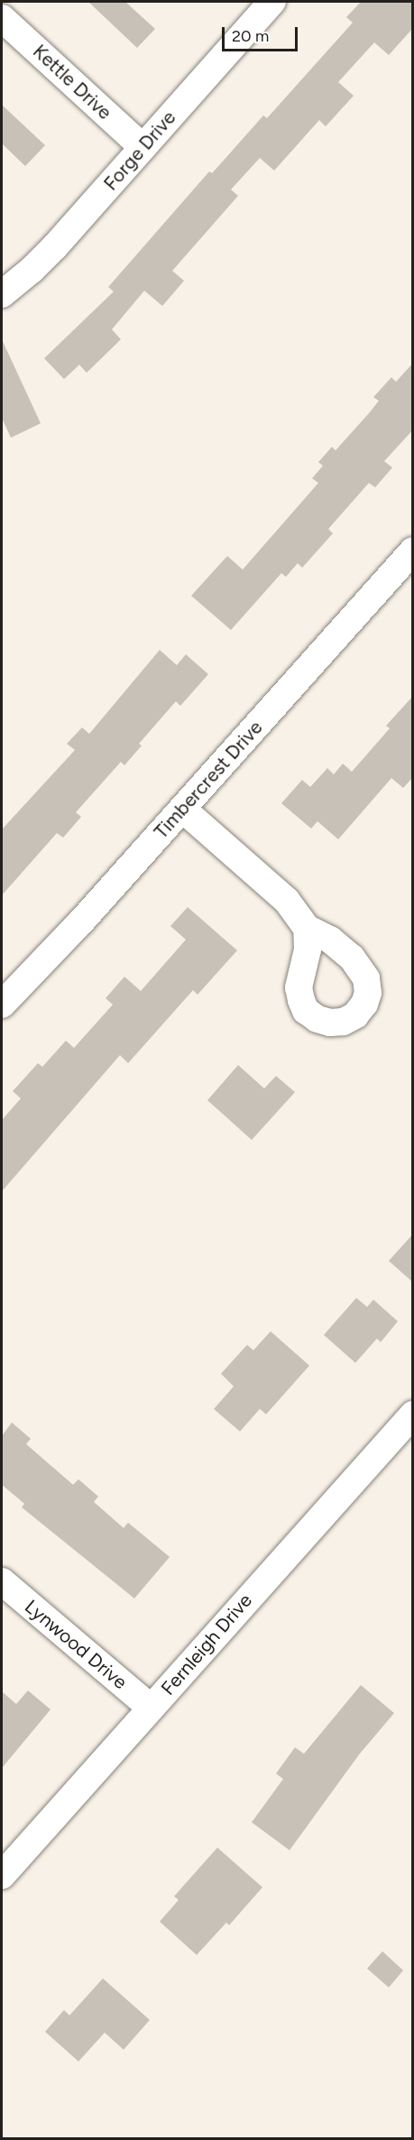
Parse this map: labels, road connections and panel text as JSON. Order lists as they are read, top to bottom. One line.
{"streets":{"street":["Kettle Drive","Forge Drive","Timbercrest Drive","Lynwood Drive","Fernleigh Drive"]},"crossings":[["Kettle Drive","Forge Drive"],["Lynwood Drive","Fernleigh Drive"]],"scale_bar":"20 m"}
